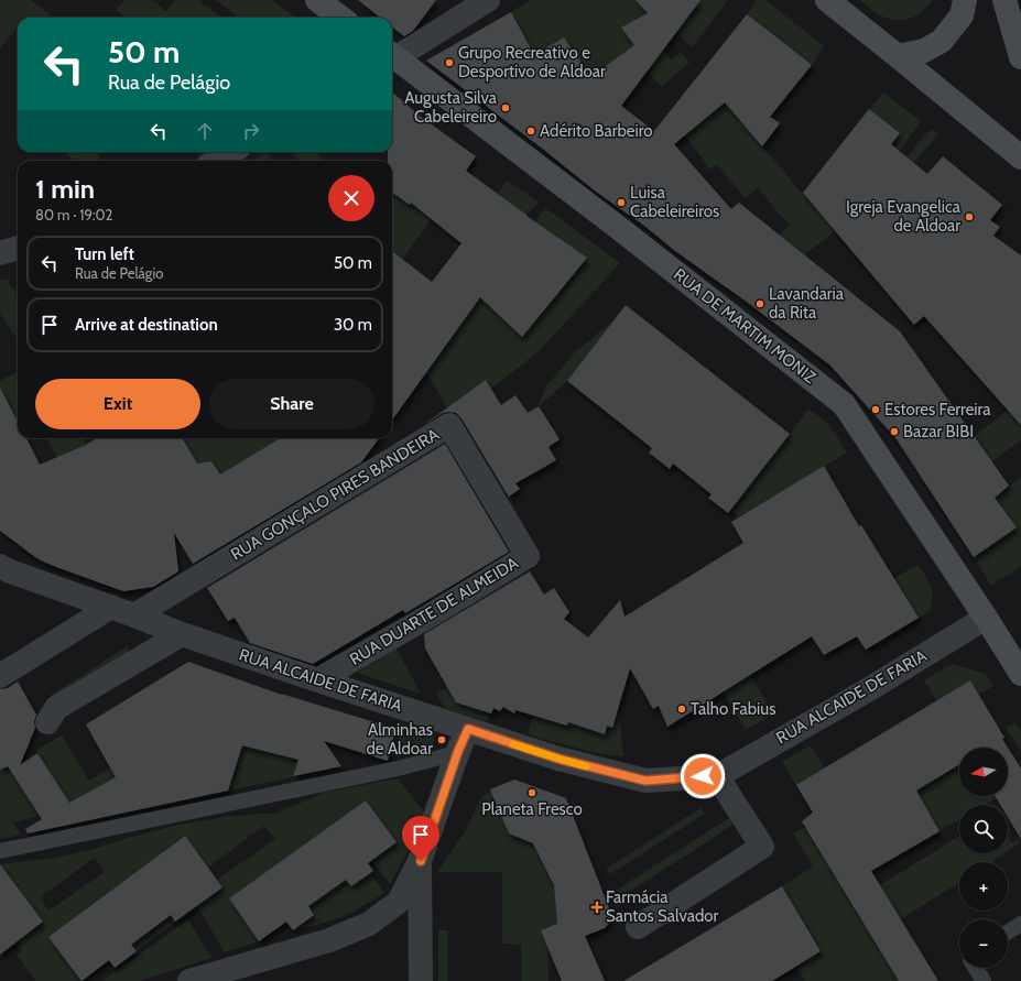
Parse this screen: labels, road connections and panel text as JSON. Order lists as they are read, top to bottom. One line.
{"streets":{"street":["RUA DE MARTIM MONIZ","RUA GONÇALO PIRES BANDEIRA","RUA DUARTE DE ALMEIDA","RUA ALCAIDE DE FARIA"]},"crossings":[["RUA DE MARTIM MONIZ","RUA ALCAIDE DE FARIA"],["RUA GONÇALO PIRES BANDEIRA","RUA DUARTE DE ALMEIDA"],["RUA GONÇALO PIRES BANDEIRA","RUA ALCAIDE DE FARIA"],["RUA DUARTE DE ALMEIDA","RUA ALCAIDE DE FARIA"]],"places":{"other":["Grupo Recreativo e Desportivo de Aldoar","Augusta Silva Cabeleireiro","Adérito Barbeiro","Luisa Cabeleireiros","Igreja Evangelica de Aldoar","Lavandaria da Rita","Estores Ferreira","Bazar BIBI","Talho Fabius","Alminhas de Aldoar","Planeta Fresco"],"health":["Farmácia Santos Salvador"]},"north":"left","page":{"turn":["50 m","Rua de Pelágio"],"heading":["1 min","80 m · 19:02"],"list":[{"name":"Turn left","note":"Rua de Pelágio","value":"50 m"},{"name":"Arrive at destination","value":"30 m"}],"buttons":["Exit","Share"],"map_buttons":["+","−"]}}
